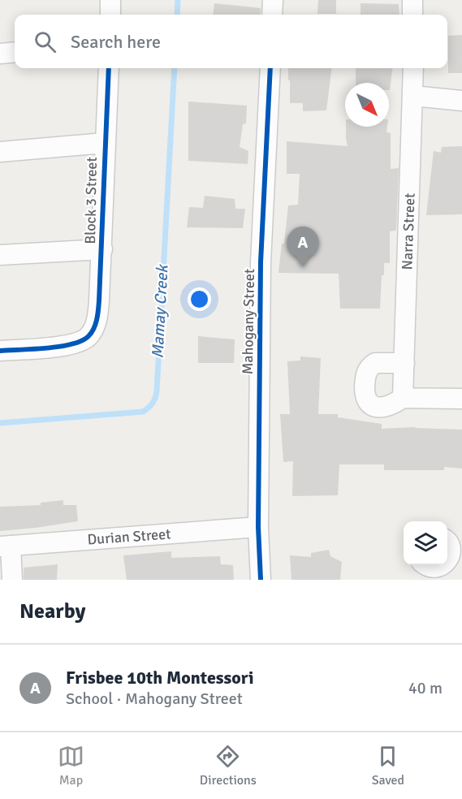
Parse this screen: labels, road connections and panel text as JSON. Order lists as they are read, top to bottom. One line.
{"streets":{"street":["Block 3 Street","Narra Street","Mahogany Street","Durian Street"]},"crossings":[["Mahogany Street","Durian Street"]],"water":["Mamay Creek"],"north":"bottom right","page":{"search":"Search here","pins":"A","heading":"Nearby","list":[{"mark":"A","name":"Frisbee 10th Montessori","note":"School · Mahogany Street","value":"40 m"}],"nav":["Map","Directions","Saved"]}}
